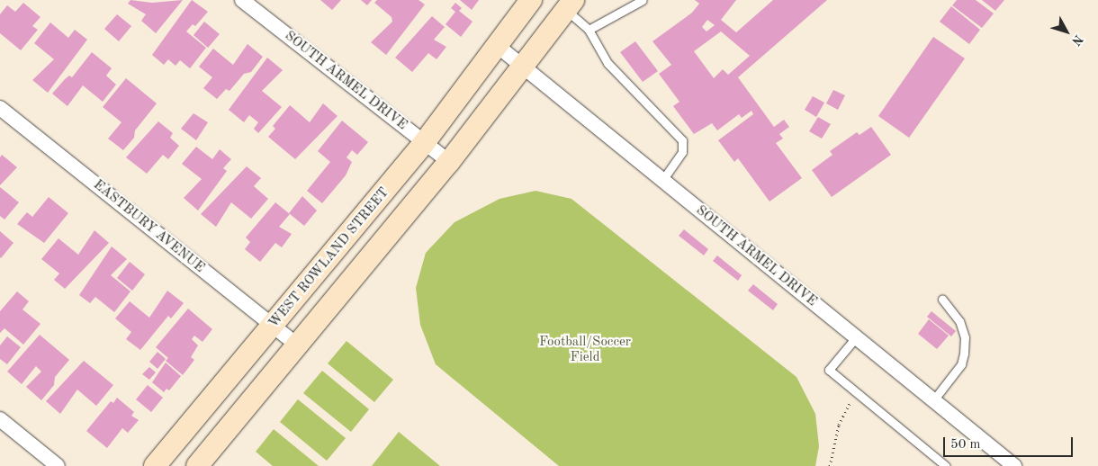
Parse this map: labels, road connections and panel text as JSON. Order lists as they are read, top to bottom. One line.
{"streets":{"main road":["WEST ROWLAND STREET"],"street":["SOUTH ARMEL DRIVE","EASTBURY AVENUE"]},"crossings":[["SOUTH ARMEL DRIVE","WEST ROWLAND STREET"],["EASTBURY AVENUE","WEST ROWLAND STREET"]],"parks":["Football/Soccer Field"],"scale_bar":"50 m","north":"bottom right"}
